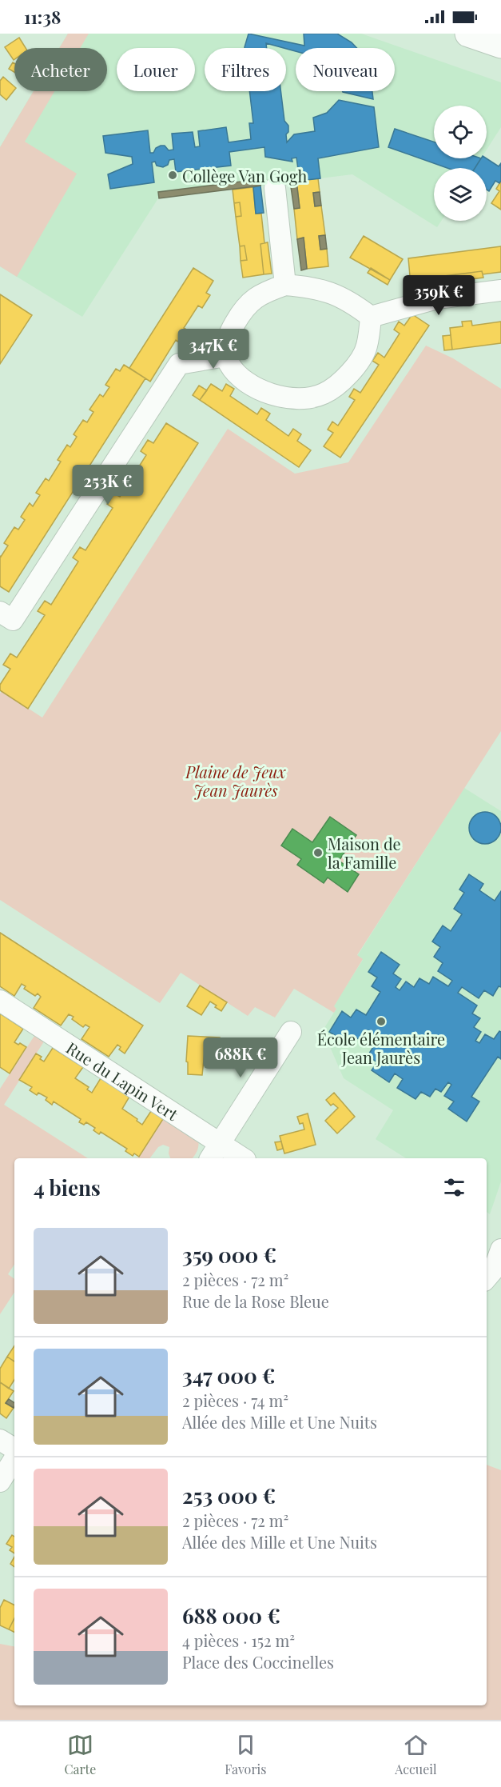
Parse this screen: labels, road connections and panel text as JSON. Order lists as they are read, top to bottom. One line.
{"streets":{"street":["Rue du Lapin Vert"]},"parks":["Plaine de Jeux Jean Jaurès"],"places":["Collège Van Gogh","Maison de la Famille","École élémentaire Jean Jaurès"],"page":{"status":"11:38","chip":["Acheter","Louer","Filtres","Nouveau"],"price":["359K €","347K €","253K €","688K €"],"heading":"4 biens","list":[{"name":"359 000 €","note":"2 pièces · 72 m² · Rue de la Rose Bleue"},{"name":"347 000 €","note":"2 pièces · 74 m² · Allée des Mille et Une Nuits"},{"name":"253 000 €","note":"2 pièces · 72 m² · Allée des Mille et Une Nuits"},{"name":"688 000 €","note":"4 pièces · 152 m² · Place des Coccinelles"}],"tabs":["Carte","Favoris","Accueil"]}}
